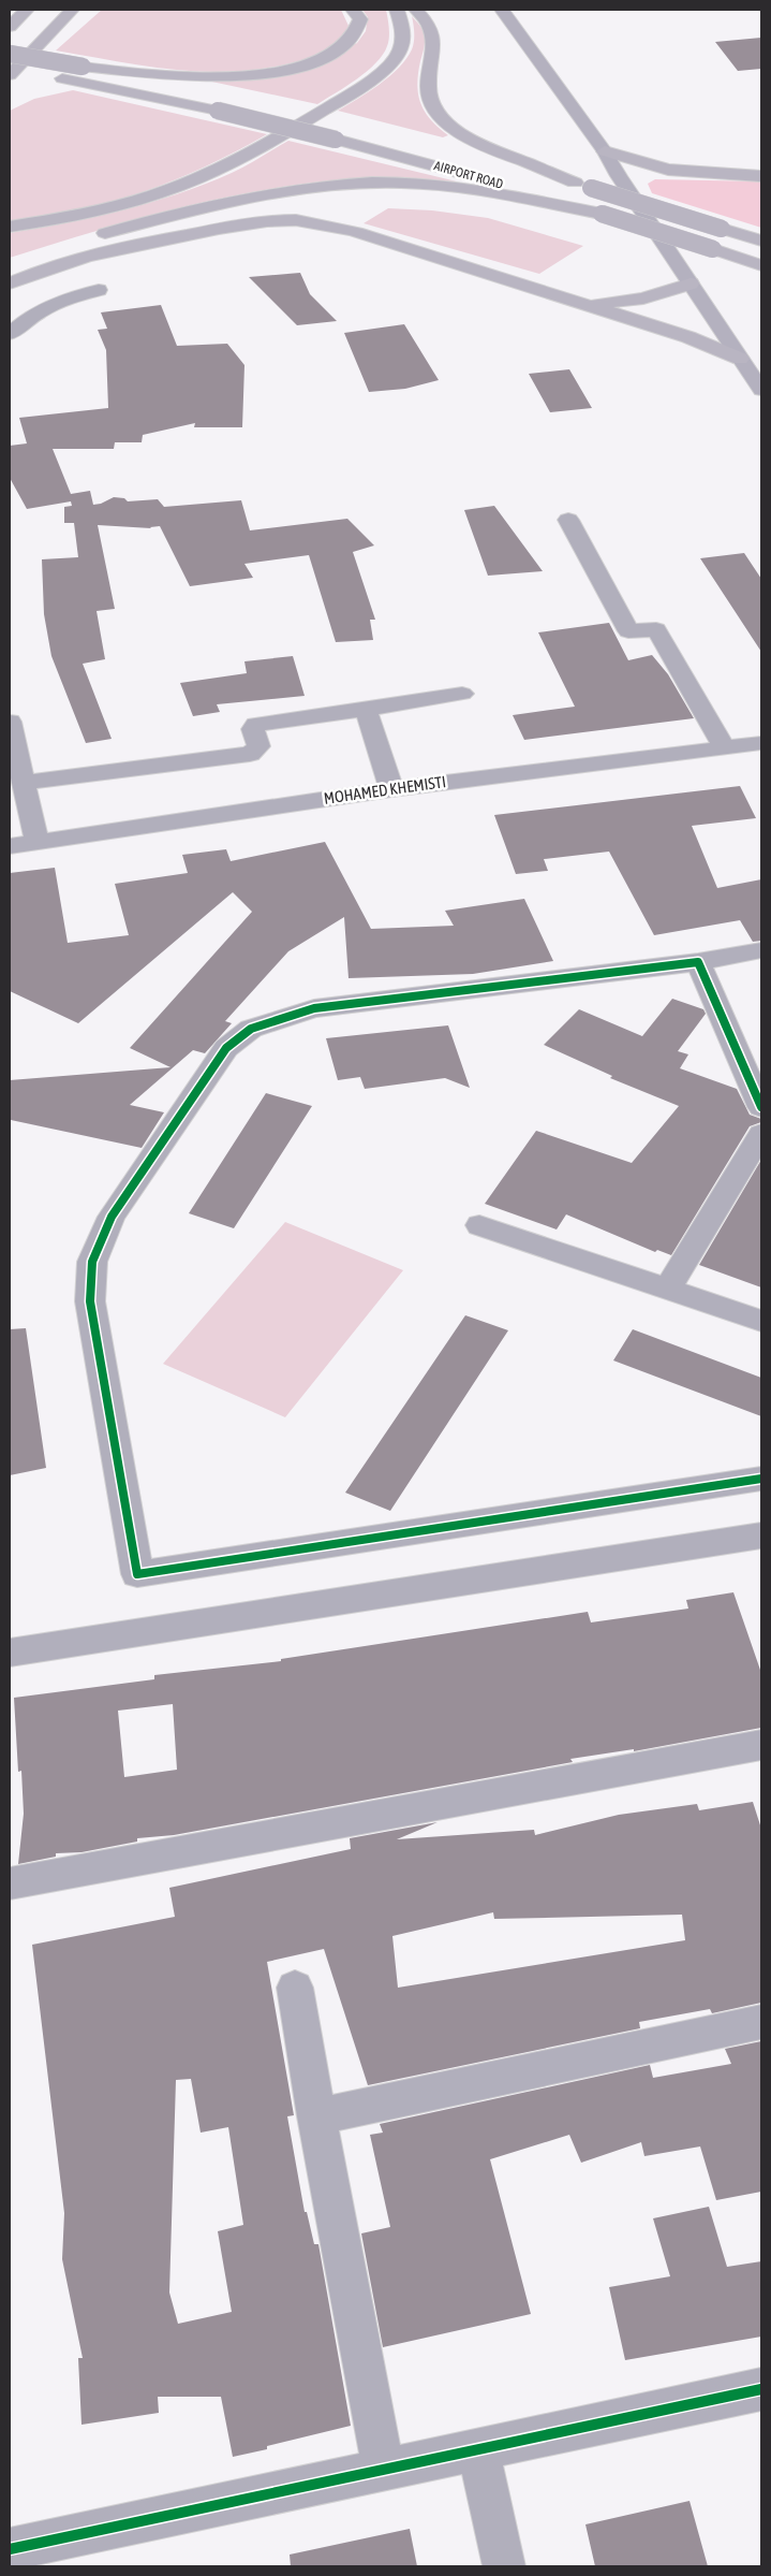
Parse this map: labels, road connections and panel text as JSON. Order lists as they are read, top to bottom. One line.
{"streets":{"highway":["AIRPORT ROAD"],"street":["MOHAMED KHEMISTI"]}}
